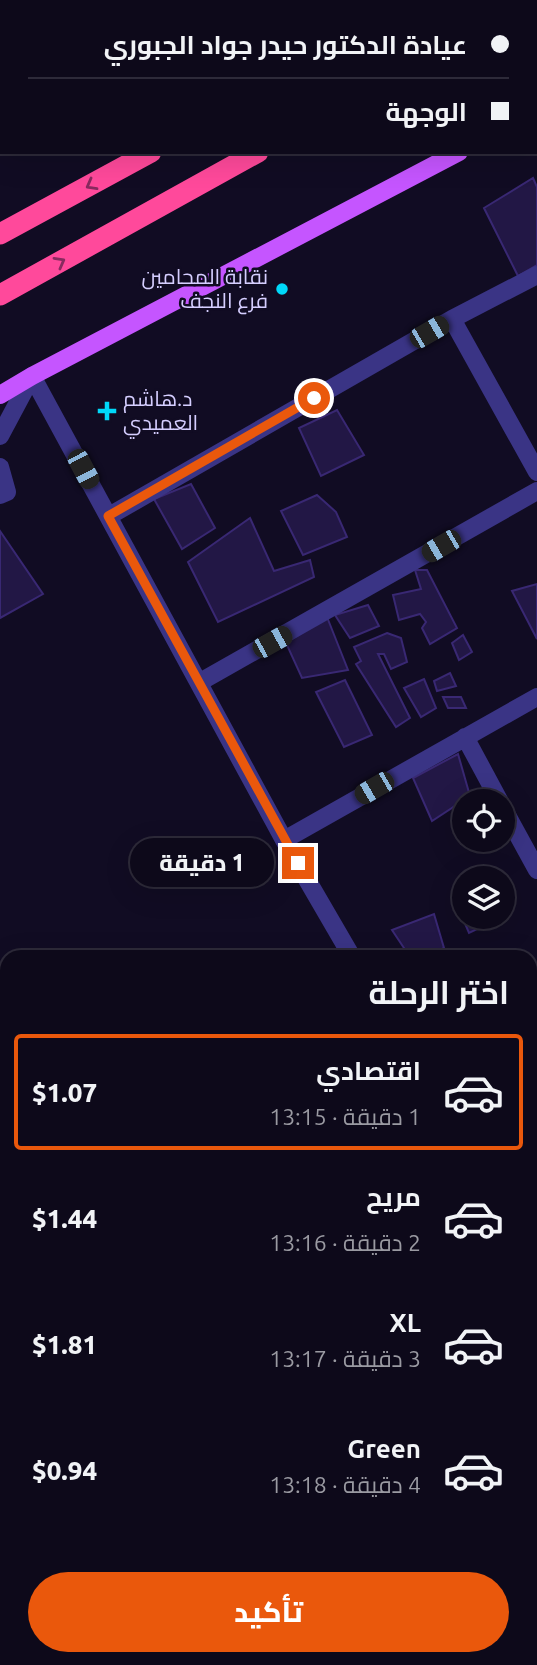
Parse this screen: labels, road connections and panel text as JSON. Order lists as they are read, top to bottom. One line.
{"places":{"other":["نقابة المحامين فرع النجف"],"health":["د.هاشم العميدي"]},"page":{"banner":["عيادة الدكتور حيدر جواد الجبوري","الوجهة"],"bubble":"1 دقيقة","heading":"اختر الرحلة","list":[{"name":"اقتصادي","note":"1 دقيقة · 13:15","value":"$1.07"},{"name":"مريح","note":"2 دقيقة · 13:16","value":"$1.44"},{"name":"XL","note":"3 دقيقة · 13:17","value":"$1.81"},{"name":"Green","note":"4 دقيقة · 13:18","value":"$0.94"}],"buttons":"تأكيد"}}
